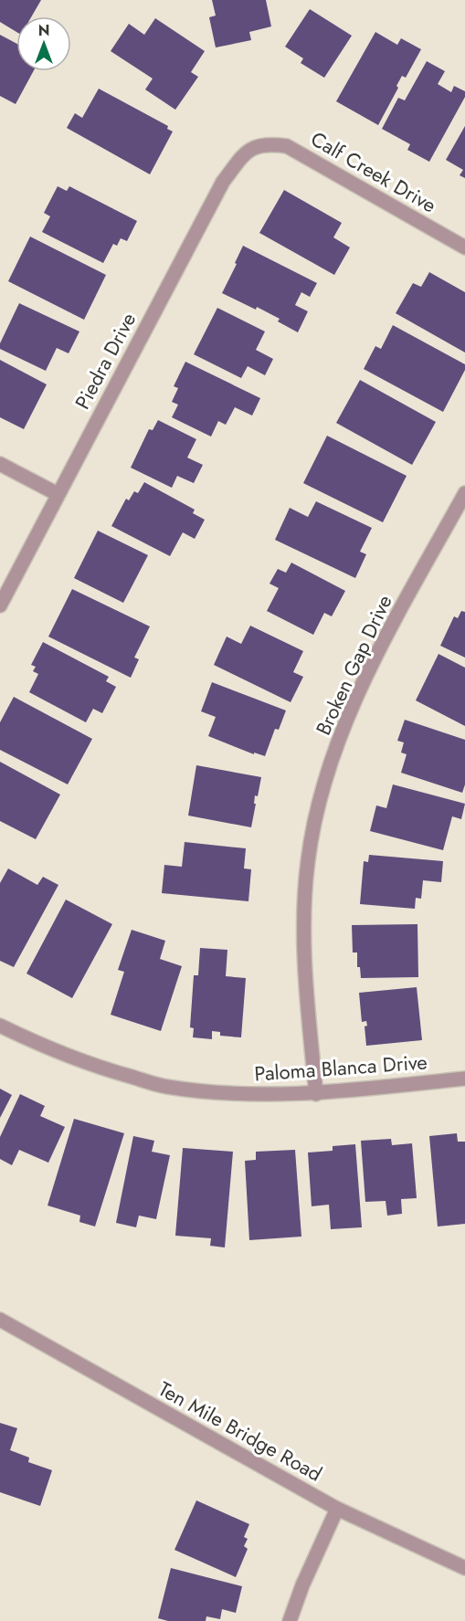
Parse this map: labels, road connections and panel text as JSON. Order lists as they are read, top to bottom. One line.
{"streets":{"street":["Calf Creek Drive","Piedra Drive","Broken Gap Drive","Paloma Blanca Drive","Ten Mile Bridge Road"]},"crossings":[["Calf Creek Drive","Piedra Drive"],["Broken Gap Drive","Paloma Blanca Drive"]],"north":"top"}
